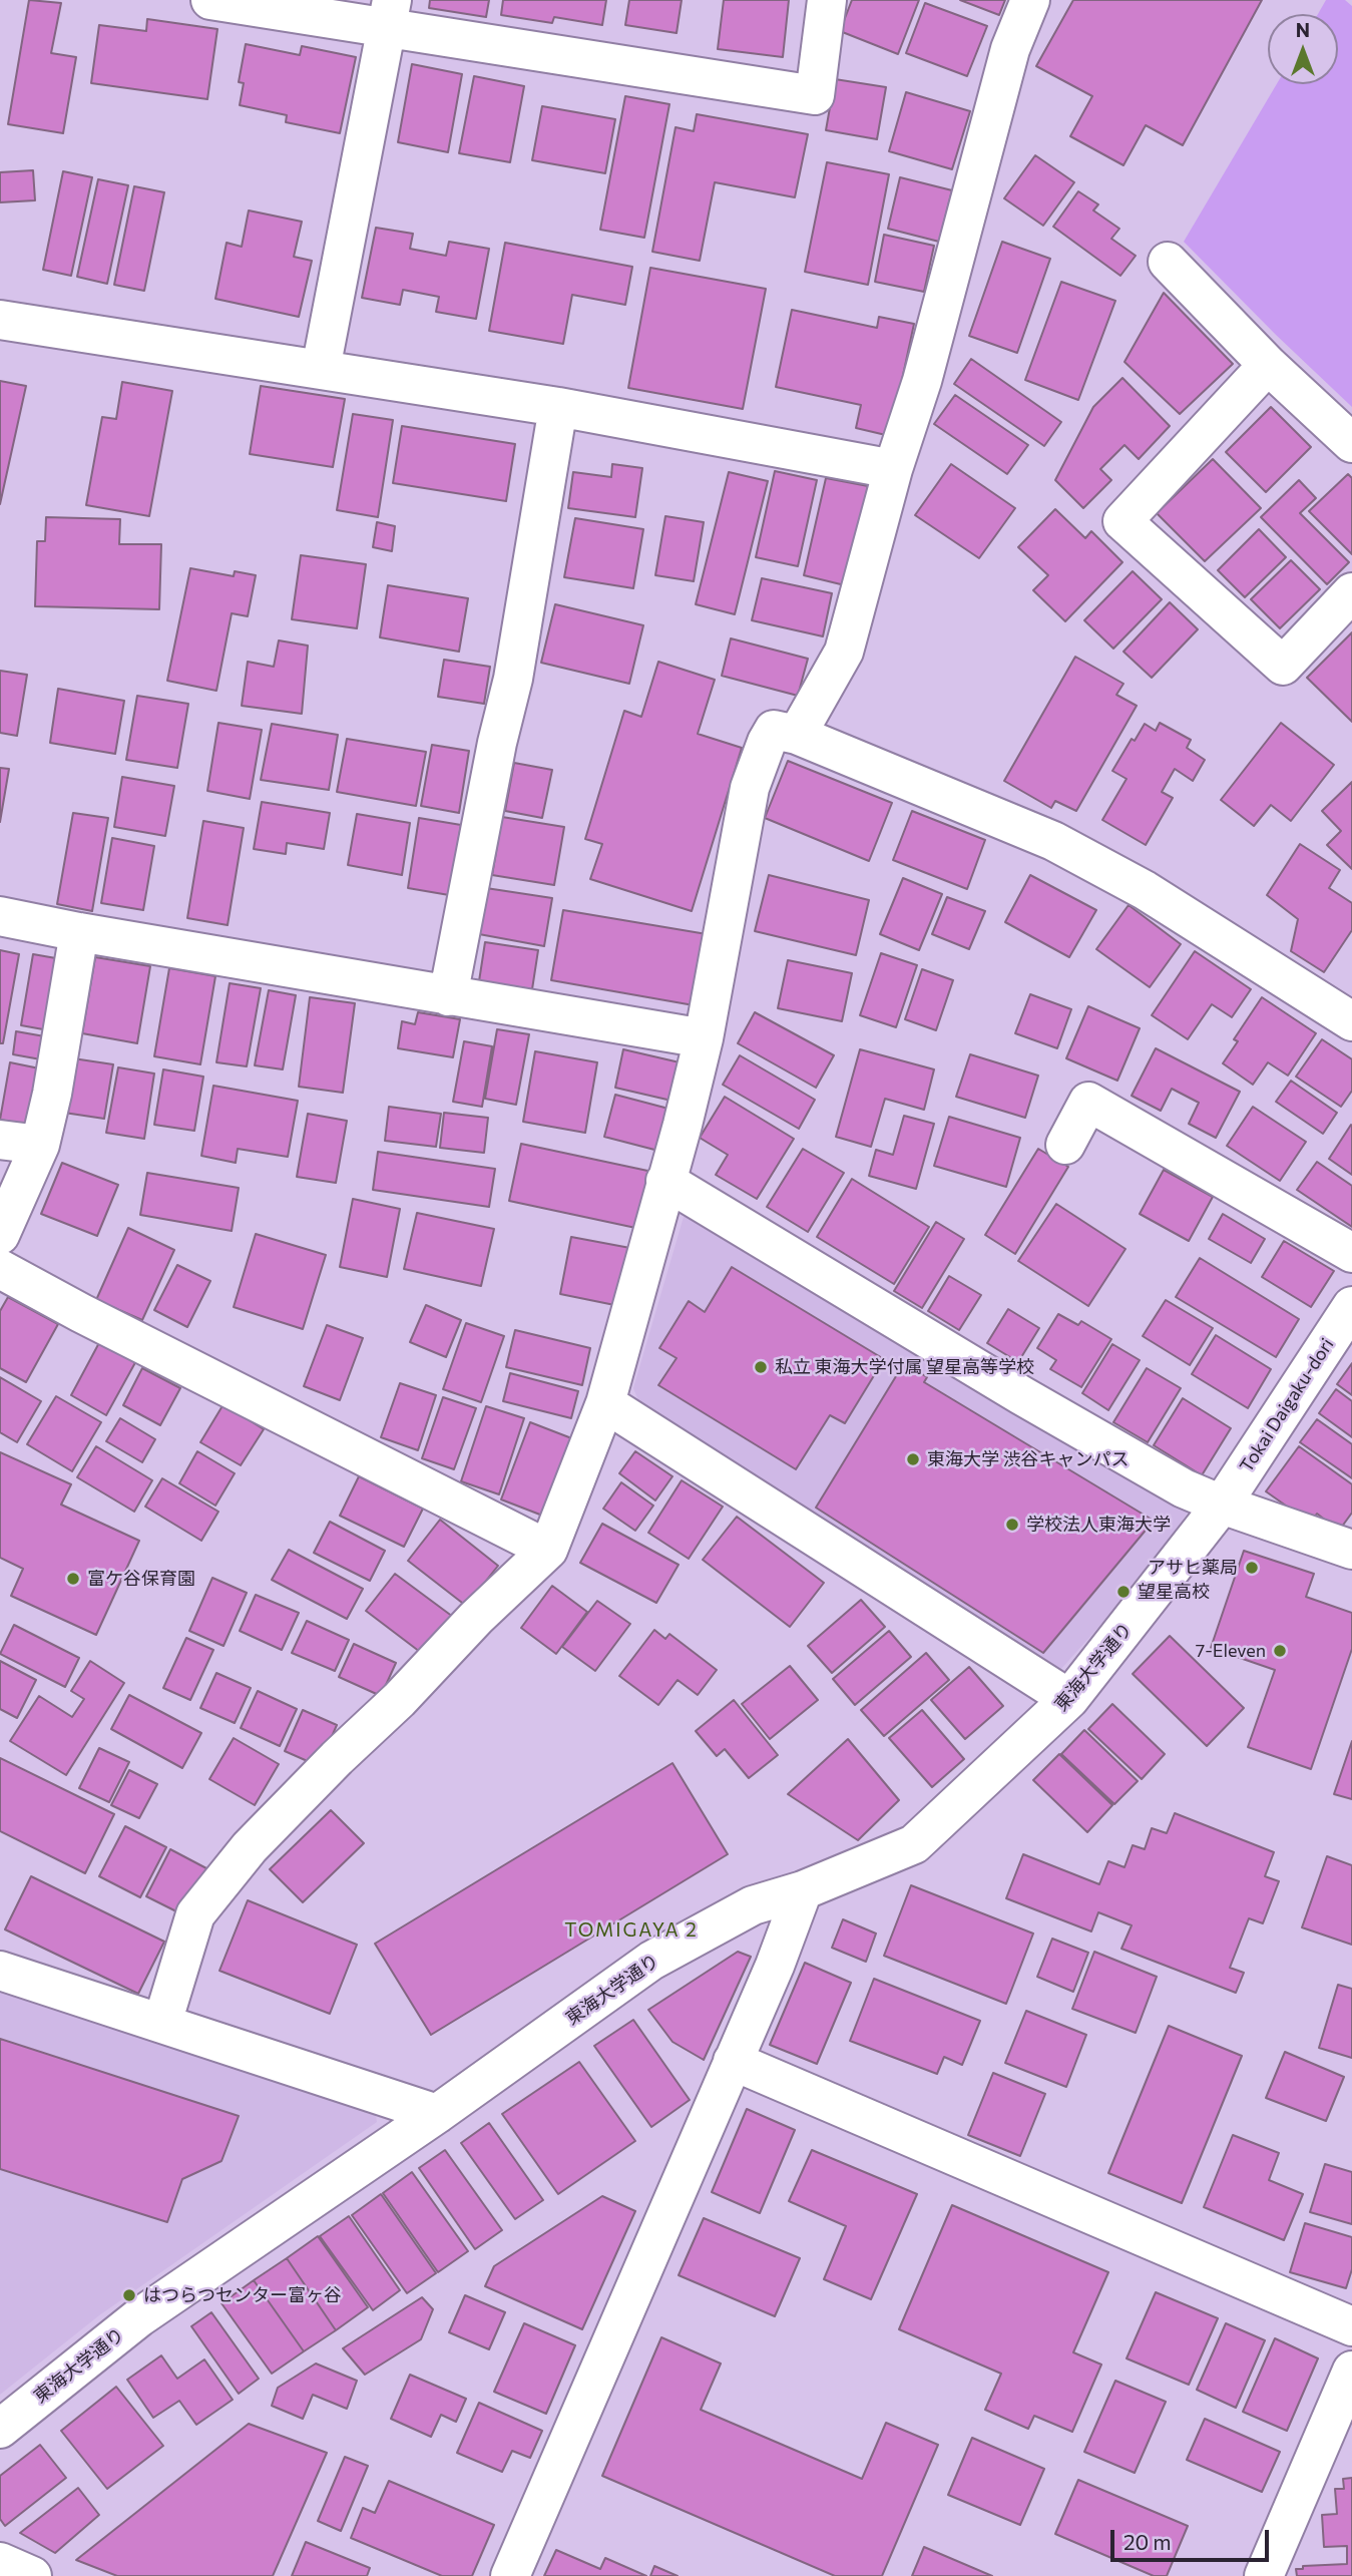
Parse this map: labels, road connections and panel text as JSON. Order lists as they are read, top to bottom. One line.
{"streets":{"street":["Tokai Daigaku-dori","東海大学通り"]},"crossings":[["Tokai Daigaku-dori","東海大学通り"]],"districts":["TOMIGAYA 2"],"places":["私立 東海大学付属 望星高等学校","東海大学 渋谷キャンパス","学校法人東海大学","アサヒ薬局","富ケ谷保育園","望星高校","7-Eleven","はつらつセンター富ヶ谷"],"scale_bar":"20 m","north":"top"}
